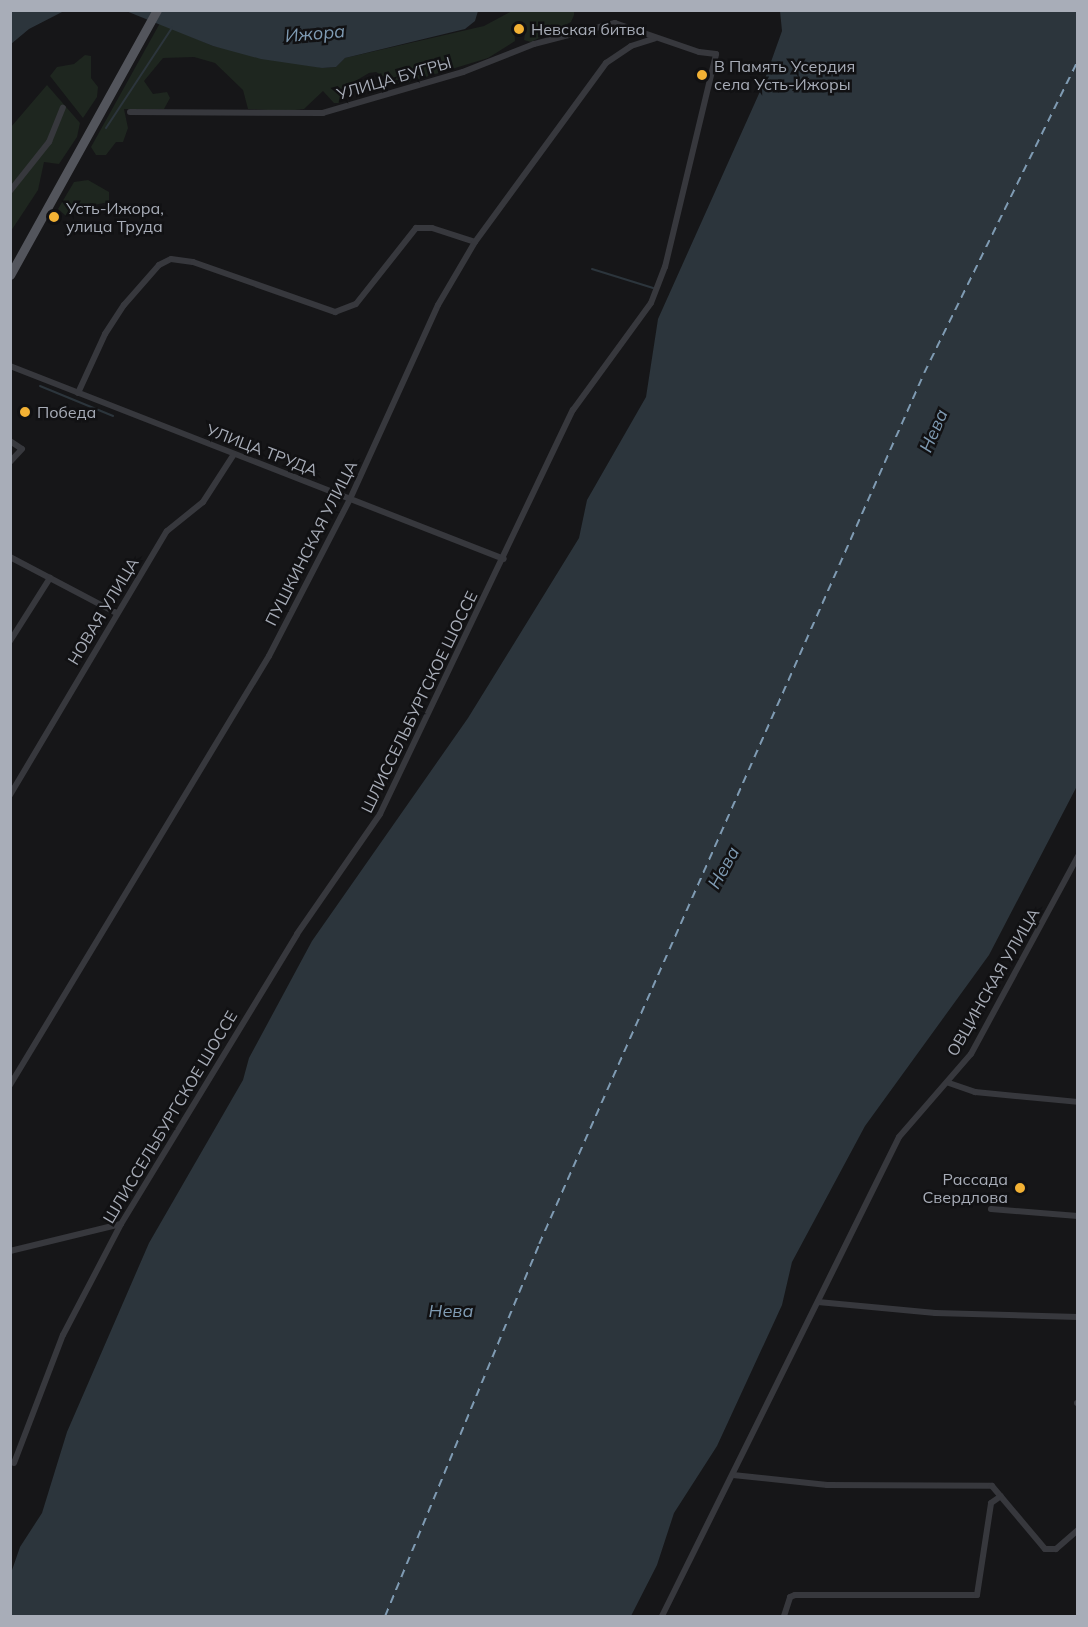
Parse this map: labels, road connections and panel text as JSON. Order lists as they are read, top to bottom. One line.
{"streets":{"street":["УЛИЦА БУГРЫ","УЛИЦА ТРУДА","ПУШКИНСКАЯ УЛИЦА","НОВАЯ УЛИЦА","ШЛИССЕЛЬБУРГСКОЕ ШОССЕ","ОВЦИНСКАЯ УЛИЦА"]},"crossings":[["УЛИЦА БУГРЫ","ПУШКИНСКАЯ УЛИЦА"],["УЛИЦА БУГРЫ","ШЛИССЕЛЬБУРГСКОЕ ШОССЕ"],["УЛИЦА ТРУДА","ПУШКИНСКАЯ УЛИЦА"],["УЛИЦА ТРУДА","НОВАЯ УЛИЦА"],["УЛИЦА ТРУДА","ШЛИССЕЛЬБУРГСКОЕ ШОССЕ"]],"water":["Ижора","Нева"],"places":["Невская битва","В Память Усердия села Усть-Ижоры","Усть-Ижора, улица Труда","Победа","Рассада Свердлова"]}
